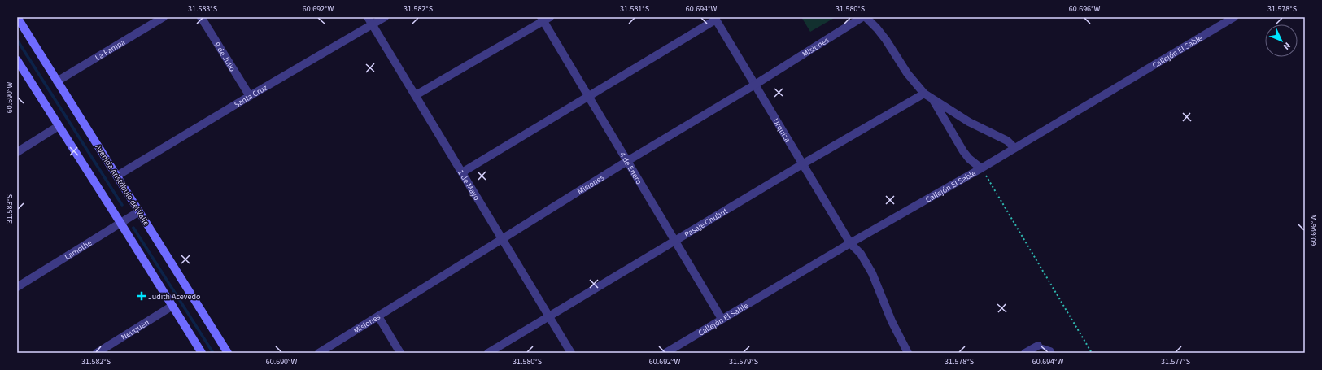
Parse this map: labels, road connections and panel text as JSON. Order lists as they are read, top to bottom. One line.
{"streets":{"main road":["Avenida Aristóbulo del Valle"],"street":["Misiones","La Pampa","Callejón El Sable","9 de Julio","Santa Cruz","Urquiza","4 de Enero","1 de Mayo","Pasaje Chubut","Lamothe","Neuquén"]},"crossings":[["Misiones","Urquiza"],["Misiones","4 de Enero"],["Misiones","1 de Mayo"],["La Pampa","Avenida Aristóbulo del Valle"],["Callejón El Sable","Urquiza"],["Callejón El Sable","4 de Enero"],["9 de Julio","Santa Cruz"],["Santa Cruz","Avenida Aristóbulo del Valle"],["Santa Cruz","1 de Mayo"],["Urquiza","Pasaje Chubut"],["4 de Enero","Pasaje Chubut"],["Avenida Aristóbulo del Valle","Lamothe"],["1 de Mayo","Pasaje Chubut"]],"places":{"health":["Judith Acevedo"]},"north":"bottom right","coordinates":["31.583°S","60.692°W","31.582°S","31.581°S","60.694°W","31.580°S","60.696°W","31.578°S","60.690°W","31.579°S","31.577°S"]}
